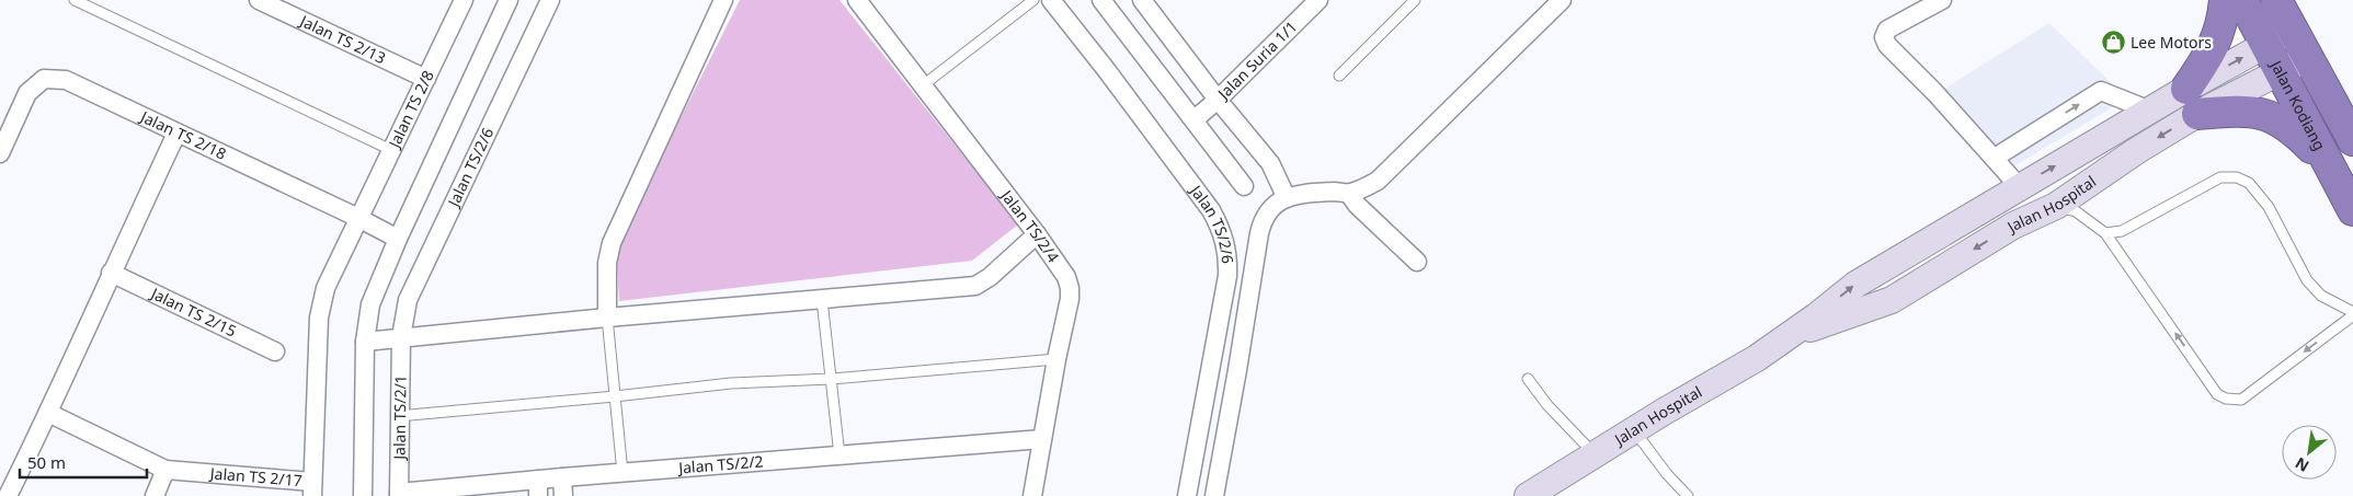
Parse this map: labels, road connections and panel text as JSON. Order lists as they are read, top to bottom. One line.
{"streets":{"highway":["Jalan Kodiang"],"street":["Jalan TS 2/13","Jalan Suria 1/1","Jalan TS 2/8","Jalan TS 2/18","Jalan TS/2/6","Jalan Hospital","Jalan TS/2/4","Jalan TS 2/15","Jalan TS/2/1","Jalan TS/2/2","Jalan TS 2/17"]},"crossings":[["Jalan TS 2/13","Jalan TS 2/8"],["Jalan Kodiang","Jalan Hospital"],["Jalan TS 2/8","Jalan TS 2/18"],["Jalan TS 2/8","Jalan TS 2/17"],["Jalan TS/2/6","Jalan TS/2/1"],["Jalan TS/2/4","Jalan TS/2/2"],["Jalan TS/2/1","Jalan TS/2/2"]],"places":{"shop":["Lee Motors"]},"scale_bar":"50 m","north":"bottom left"}
